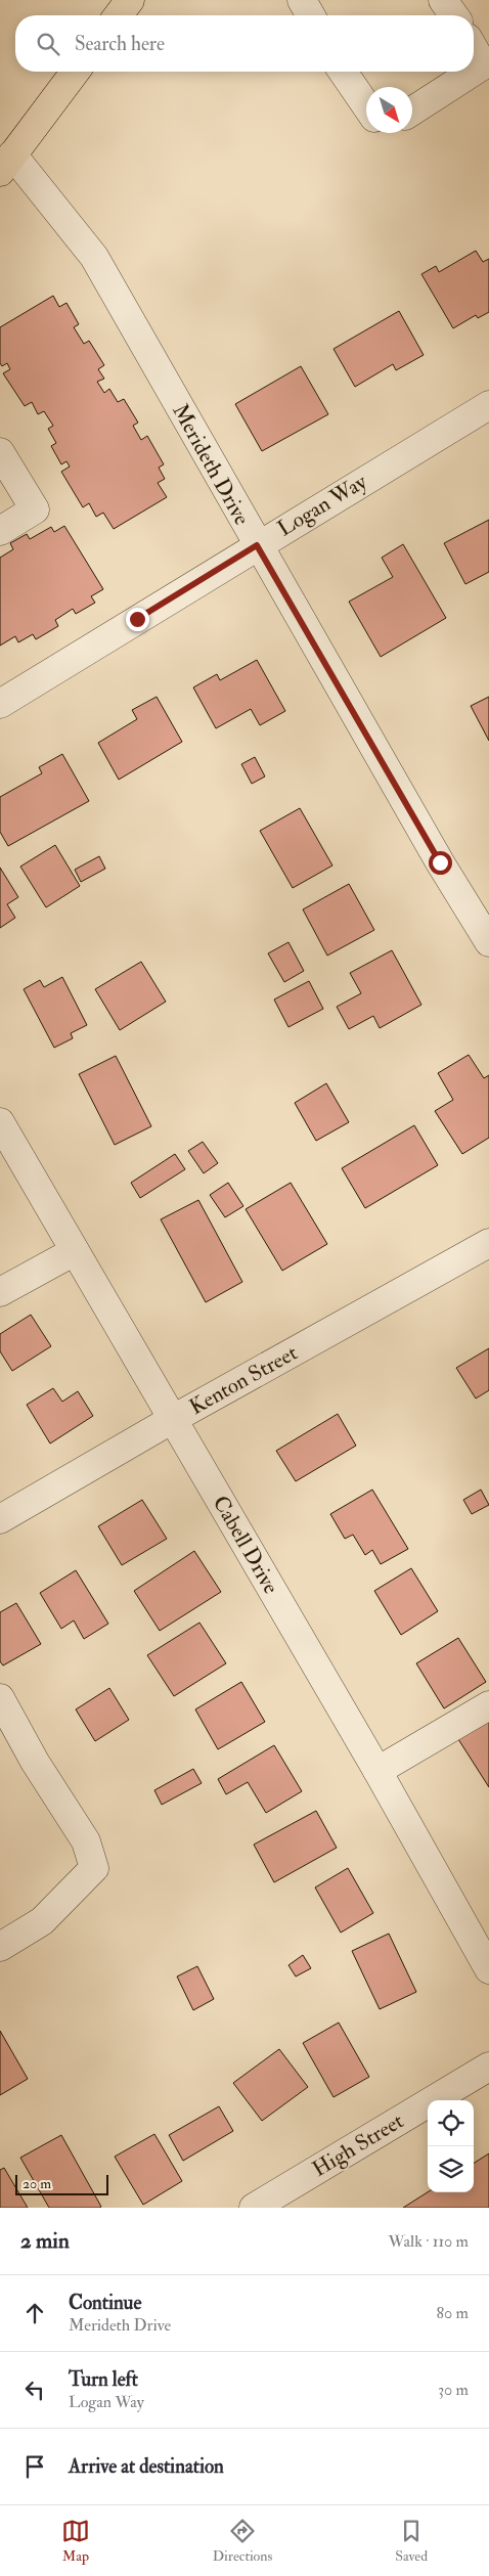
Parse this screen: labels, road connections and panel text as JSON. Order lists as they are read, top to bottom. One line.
{"streets":{"street":["Merideth Drive","Logan Way","Kenton Street","Cabell Drive","High Street"]},"crossings":[["Merideth Drive","Logan Way"],["Kenton Street","Cabell Drive"]],"scale_bar":"20 m","north":"bottom right","page":{"search":"Search here","scale":"20 m","heading":["2 min","Walk · 110 m"],"list":[["Continue","Merideth Drive","80 m"],["Turn left","Logan Way","30 m"],"Arrive at destination"],"nav":["Map","Directions","Saved"]}}
